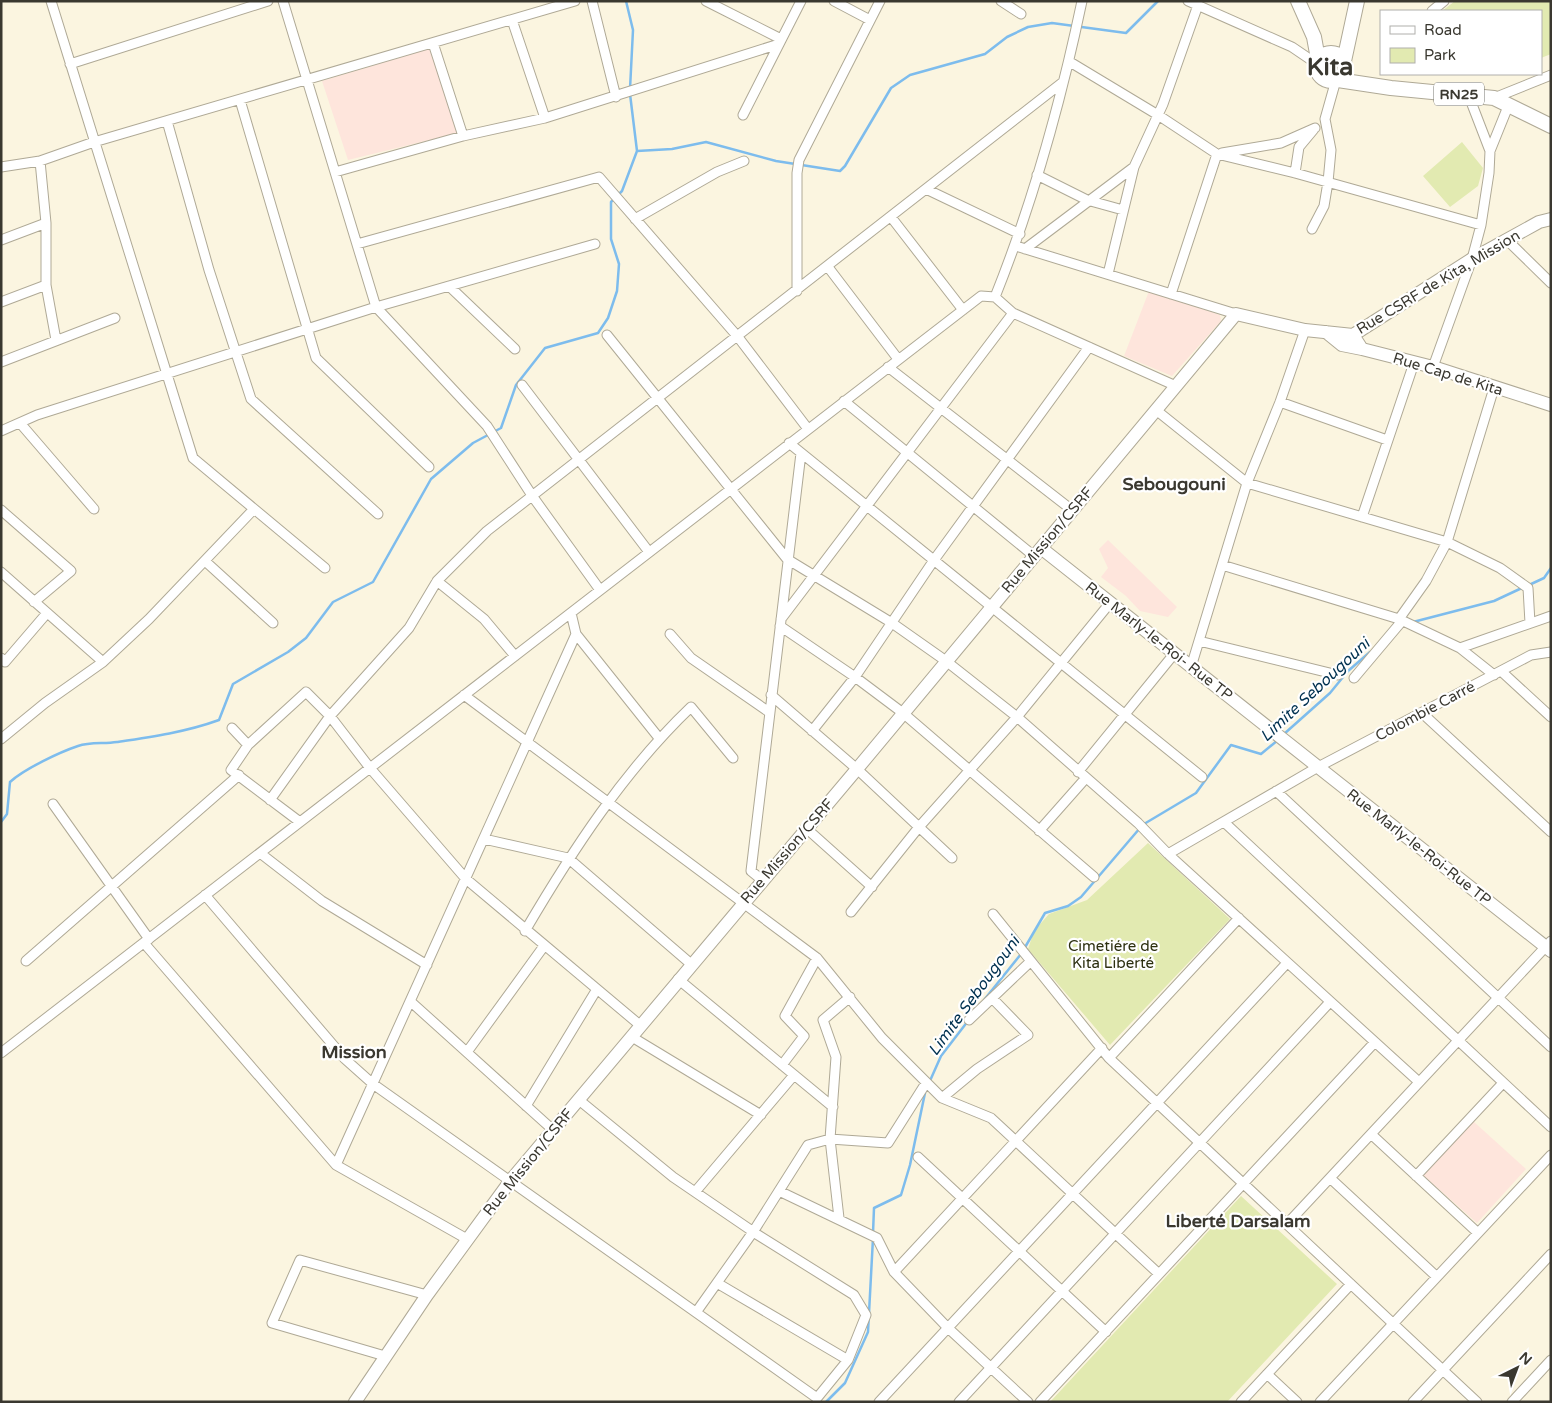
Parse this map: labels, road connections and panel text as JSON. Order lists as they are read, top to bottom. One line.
{"streets":{"main road":["RN25","Rue CSRF de Kita, Mission","Rue Cap de Kita","Rue Mission/CSRF","Rue Marly-le-Roi- Rue TP","Rue Marly-le-Roi-Rue TP"],"street":["Colombie Carré"]},"crossings":[["Rue CSRF de Kita, Mission","Rue Cap de Kita"],["Rue CSRF de Kita, Mission","Rue Mission/CSRF"],["Rue Mission/CSRF","Rue Marly-le-Roi- Rue TP"],["Rue Marly-le-Roi- Rue TP","Rue Marly-le-Roi-Rue TP"],["Colombie Carré","Rue Marly-le-Roi-Rue TP"]],"districts":["Kita","Sebougouni","Mission","Liberté Darsalam"],"water":["Limite Sebougouni"],"parks":["Cimetiére de Kita Liberté"],"legend":["Road","Park"],"north":"top right"}
